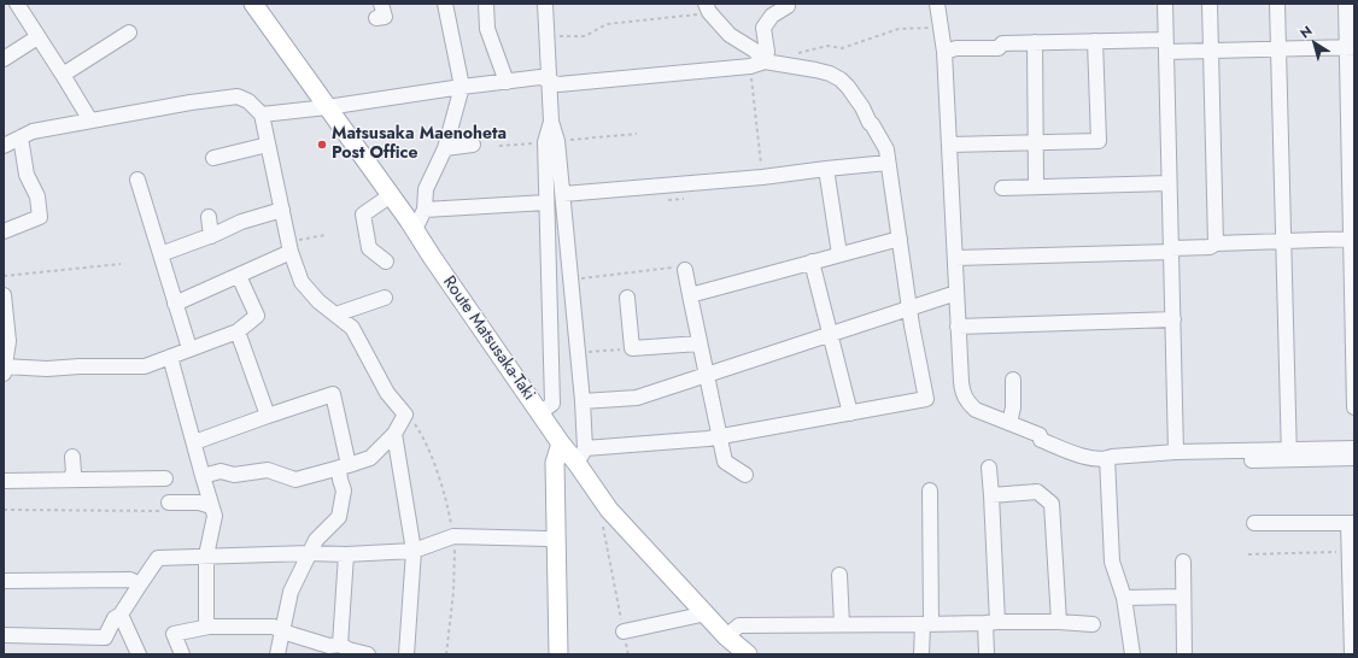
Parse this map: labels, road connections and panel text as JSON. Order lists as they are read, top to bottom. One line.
{"streets":{"main road":["Route Matsusaka-Taki"]},"places":["Matsusaka Maenoheta Post Office"],"north":"top left"}
